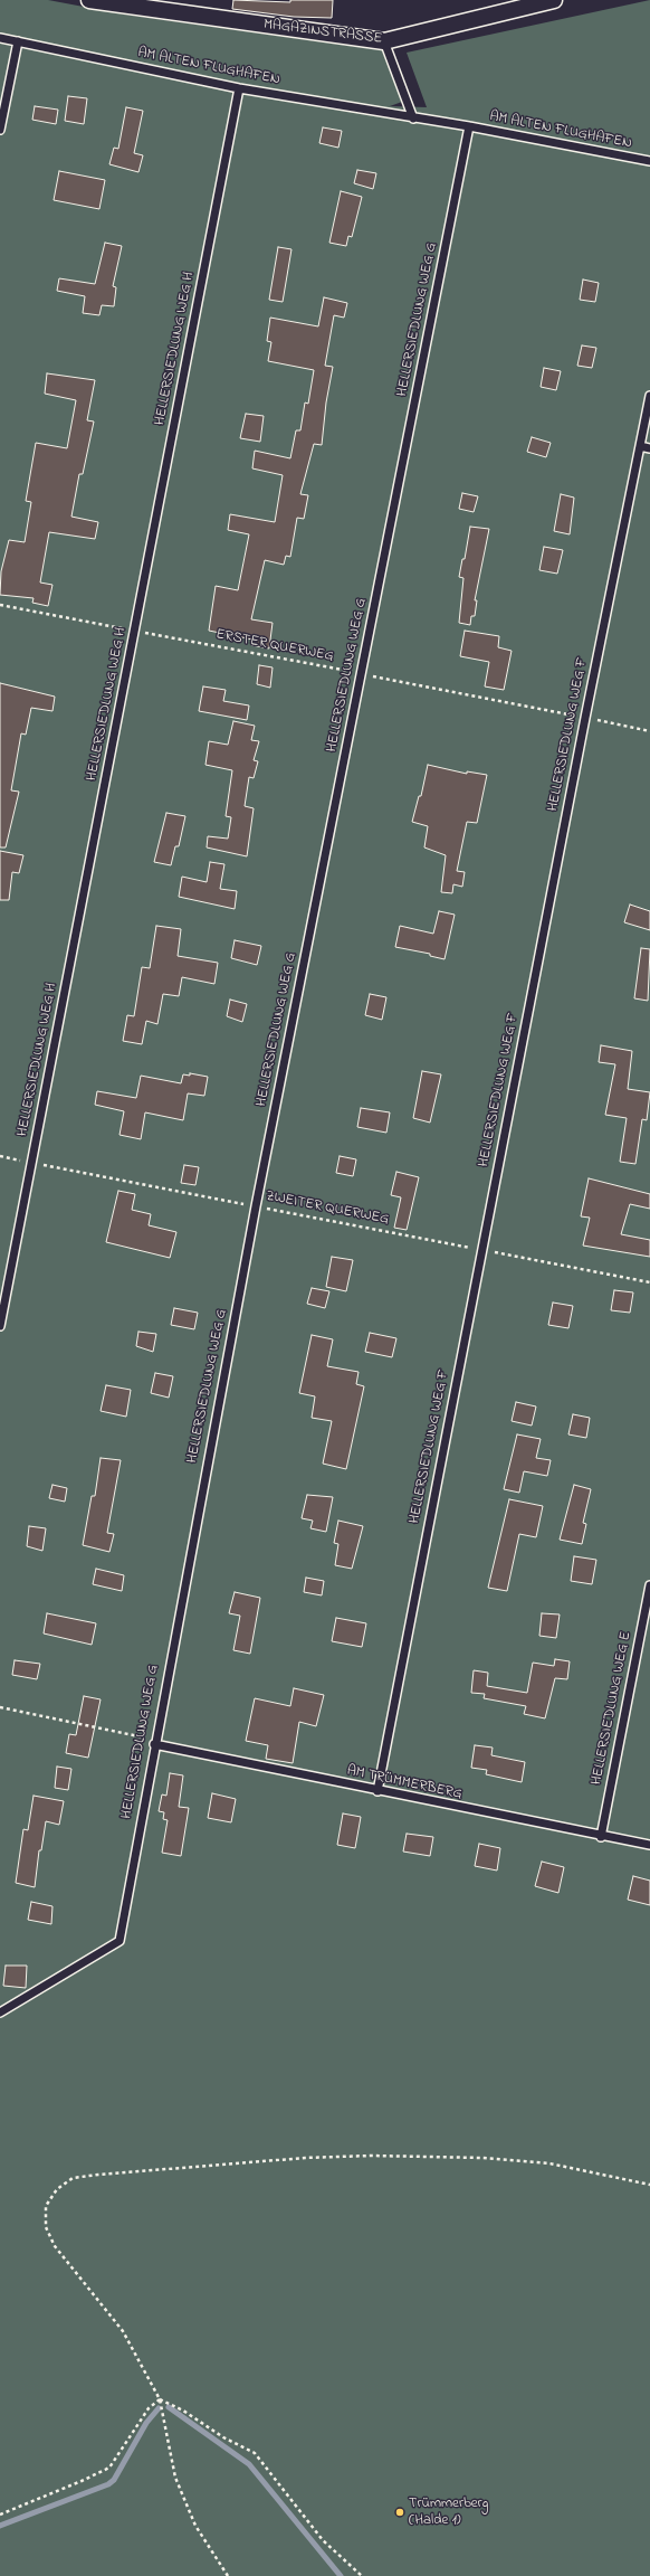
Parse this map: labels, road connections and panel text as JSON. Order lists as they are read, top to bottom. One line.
{"streets":{"street":["MAGAZINSTRASSE"],"lane":["AM ALTEN FLUGHAFEN","HELLERSIEDLUNG WEG G","HELLERSIEDLUNG WEG H","HELLERSIEDLUNG WEG F","HELLERSIEDLUNG WEG E","AM TRÜMMERBERG"],"path":["ERSTER QUERWEG","ZWEITER QUERWEG"]},"crossings":[["AM ALTEN FLUGHAFEN","HELLERSIEDLUNG WEG G"],["AM ALTEN FLUGHAFEN","HELLERSIEDLUNG WEG H"],["HELLERSIEDLUNG WEG G","ERSTER QUERWEG"],["HELLERSIEDLUNG WEG G","ZWEITER QUERWEG"],["HELLERSIEDLUNG WEG G","AM TRÜMMERBERG"],["HELLERSIEDLUNG WEG H","ERSTER QUERWEG"],["HELLERSIEDLUNG WEG H","ZWEITER QUERWEG"],["ERSTER QUERWEG","HELLERSIEDLUNG WEG F"],["HELLERSIEDLUNG WEG F","ZWEITER QUERWEG"],["HELLERSIEDLUNG WEG F","AM TRÜMMERBERG"],["HELLERSIEDLUNG WEG E","AM TRÜMMERBERG"]],"places":["Trümmerberg (Halde 1)"]}
